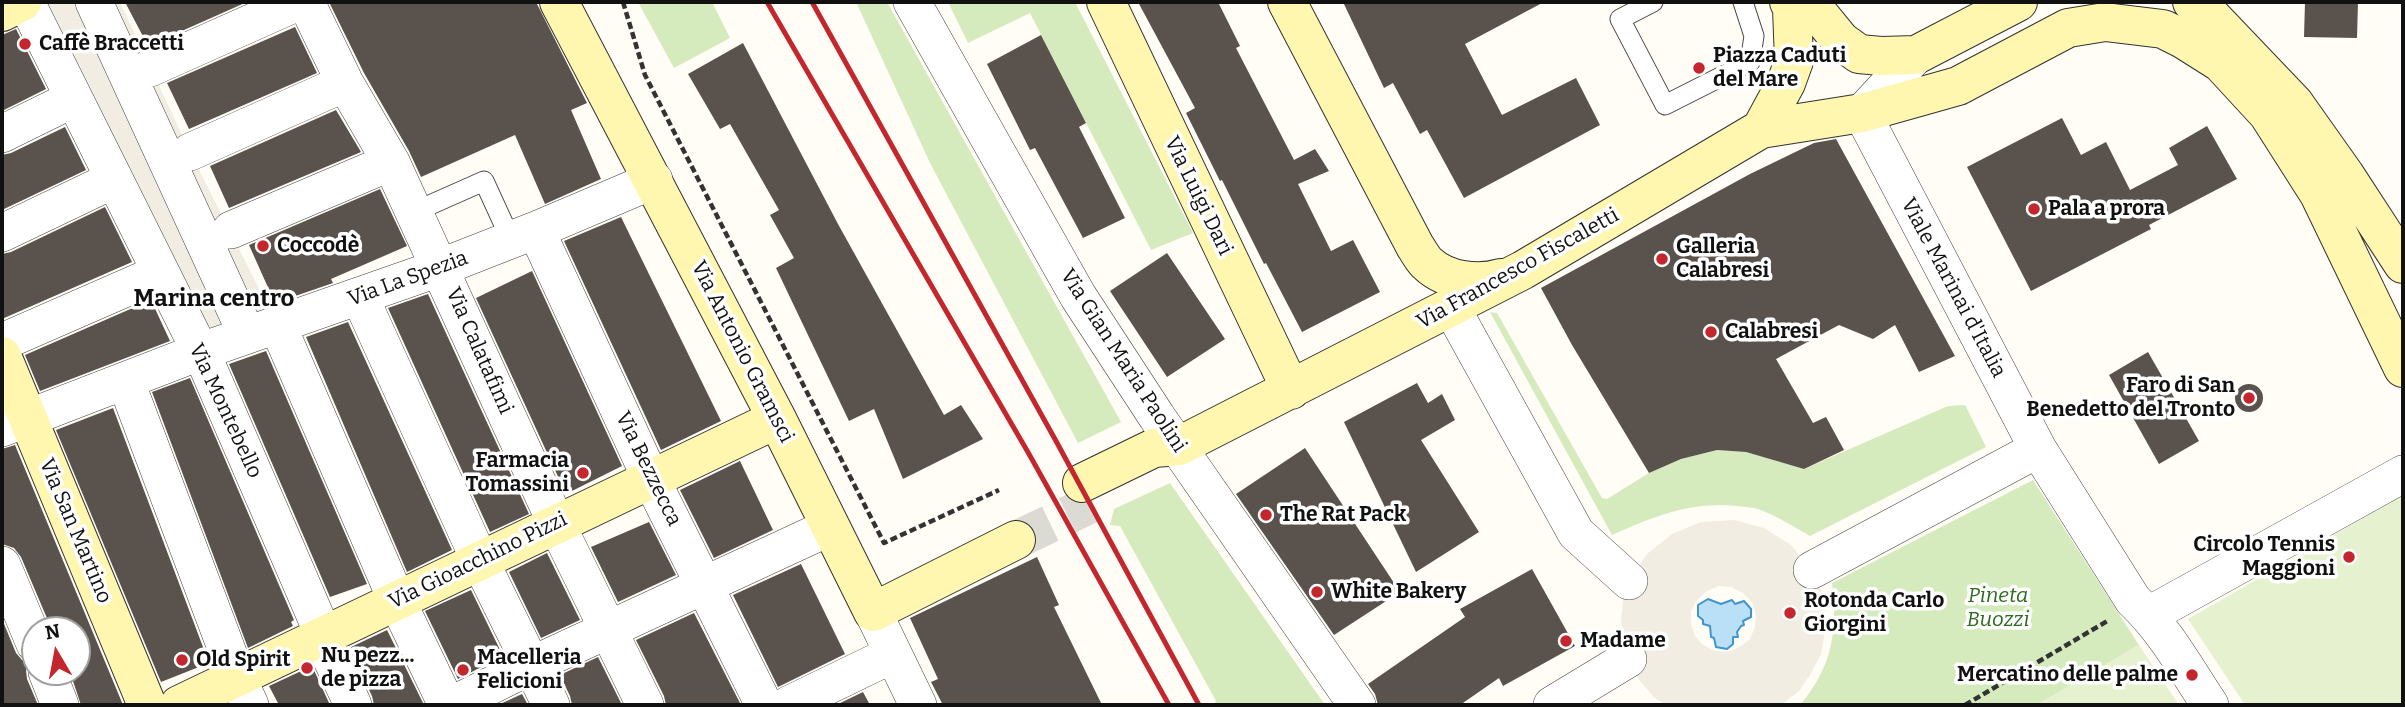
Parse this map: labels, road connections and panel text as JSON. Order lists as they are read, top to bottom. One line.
{"streets":{"street":["Via Luigi Dari","Via Francesco Fiscaletti","Via La Spezia","Viale Marinai d'Italia","Via Calatafimi","Via Antonio Gramsci","Via Gian Maria Paolini","Via Montebello","Via Bezzecca","Via San Martino","Via Gioacchino Pizzi"]},"crossings":[["Via Luigi Dari","Via Francesco Fiscaletti"],["Via Francesco Fiscaletti","Viale Marinai d'Italia"],["Via Francesco Fiscaletti","Via Gian Maria Paolini"],["Via La Spezia","Via Calatafimi"],["Via La Spezia","Via Antonio Gramsci"],["Via La Spezia","Via Montebello"],["Via La Spezia","Via Bezzecca"],["Via La Spezia","Via San Martino"],["Via Calatafimi","Via Gioacchino Pizzi"],["Via Antonio Gramsci","Via Gioacchino Pizzi"],["Via Montebello","Via Gioacchino Pizzi"],["Via Bezzecca","Via Gioacchino Pizzi"]],"districts":["Marina centro"],"parks":["Pineta Buozzi"],"places":["Caffè Braccetti","Piazza Caduti del Mare","Pala a prora","Coccodè","Galleria Calabresi","Calabresi","Faro di San Benedetto del Tronto","Farmacia Tomassini","The Rat Pack","Circolo Tennis Maggioni","White Bakery","Rotonda Carlo Giorgini","Madame","Old Spirit","Nu pezz... de pizza","Macelleria Felicioni","Mercatino delle palme"],"north":"top"}
